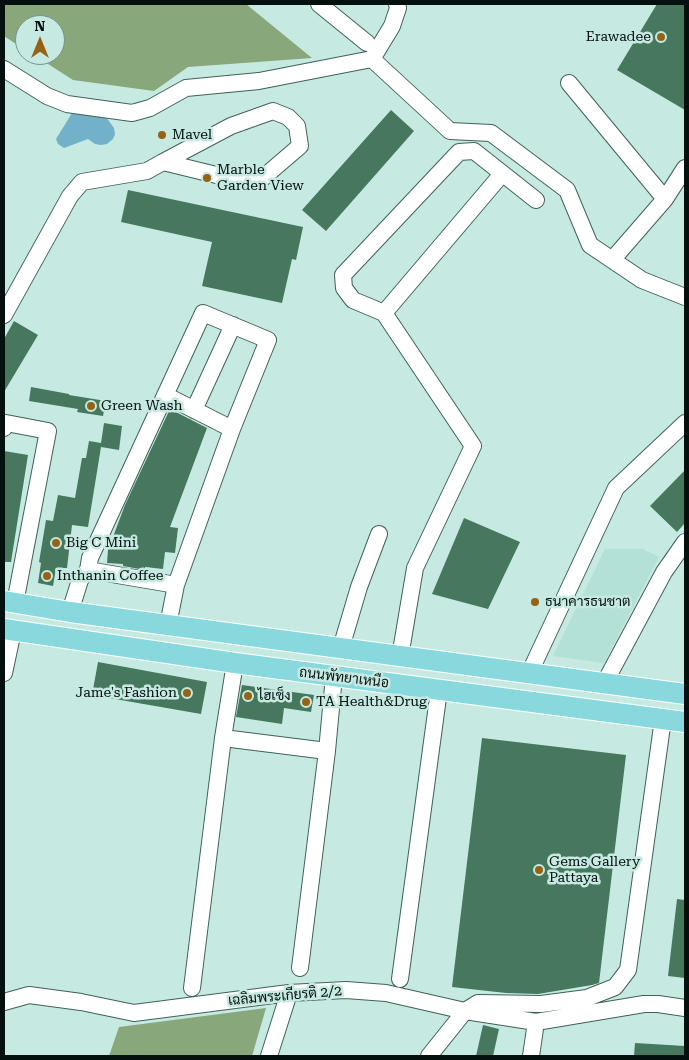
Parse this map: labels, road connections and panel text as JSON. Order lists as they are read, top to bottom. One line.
{"streets":{"main road":["ถนนพัทยาเหนือ"],"street":["เฉลิมพระเกียรติ 2/2"]},"places":["Erawadee","Mavel","Marble Garden View","Green Wash","Big C Mini","Inthanin Coffee","ธนาคารธนชาต","Jame's Fashion","ไฮเซ็ง","TA Health&Drug","Gems Gallery Pattaya"],"north":"top"}
